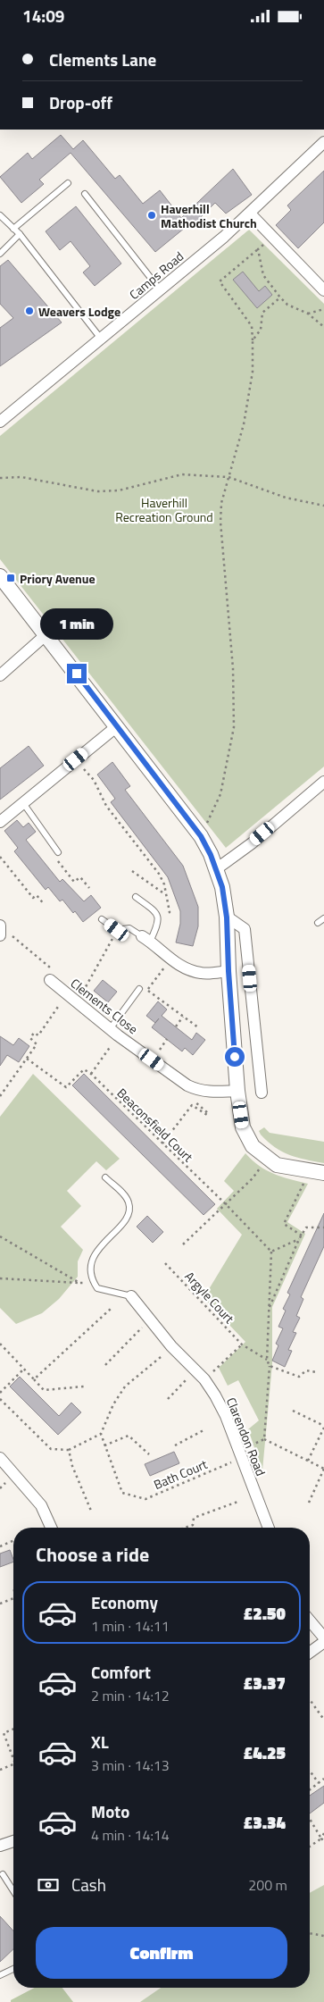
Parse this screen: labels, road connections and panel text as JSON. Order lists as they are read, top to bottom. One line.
{"streets":{"street":["Camps Road","Clements Close","Clarendon Road"],"path":["Beaconsfield Court","Argyle Court","Bath Court"]},"crossings":[["Clarendon Road","Bath Court"]],"parks":["Haverhill Recreation Ground"],"places":{"other":["Haverhill Mathodist Church","Weavers Lodge"],"transit":["Priory Avenue"]},"page":{"status":"14:09","banner":["Clements Lane","Drop-off"],"bubble":"1 min","heading":"Choose a ride","list":[{"name":"Economy","note":"1 min · 14:11","value":"£2.50"},{"name":"Comfort","note":"2 min · 14:12","value":"£3.37"},{"name":"XL","note":"3 min · 14:13","value":"£4.25"},{"name":"Moto","note":"4 min · 14:14","value":"£3.34"}],"pay":["Cash","200 m"],"buttons":"Confirm"}}
